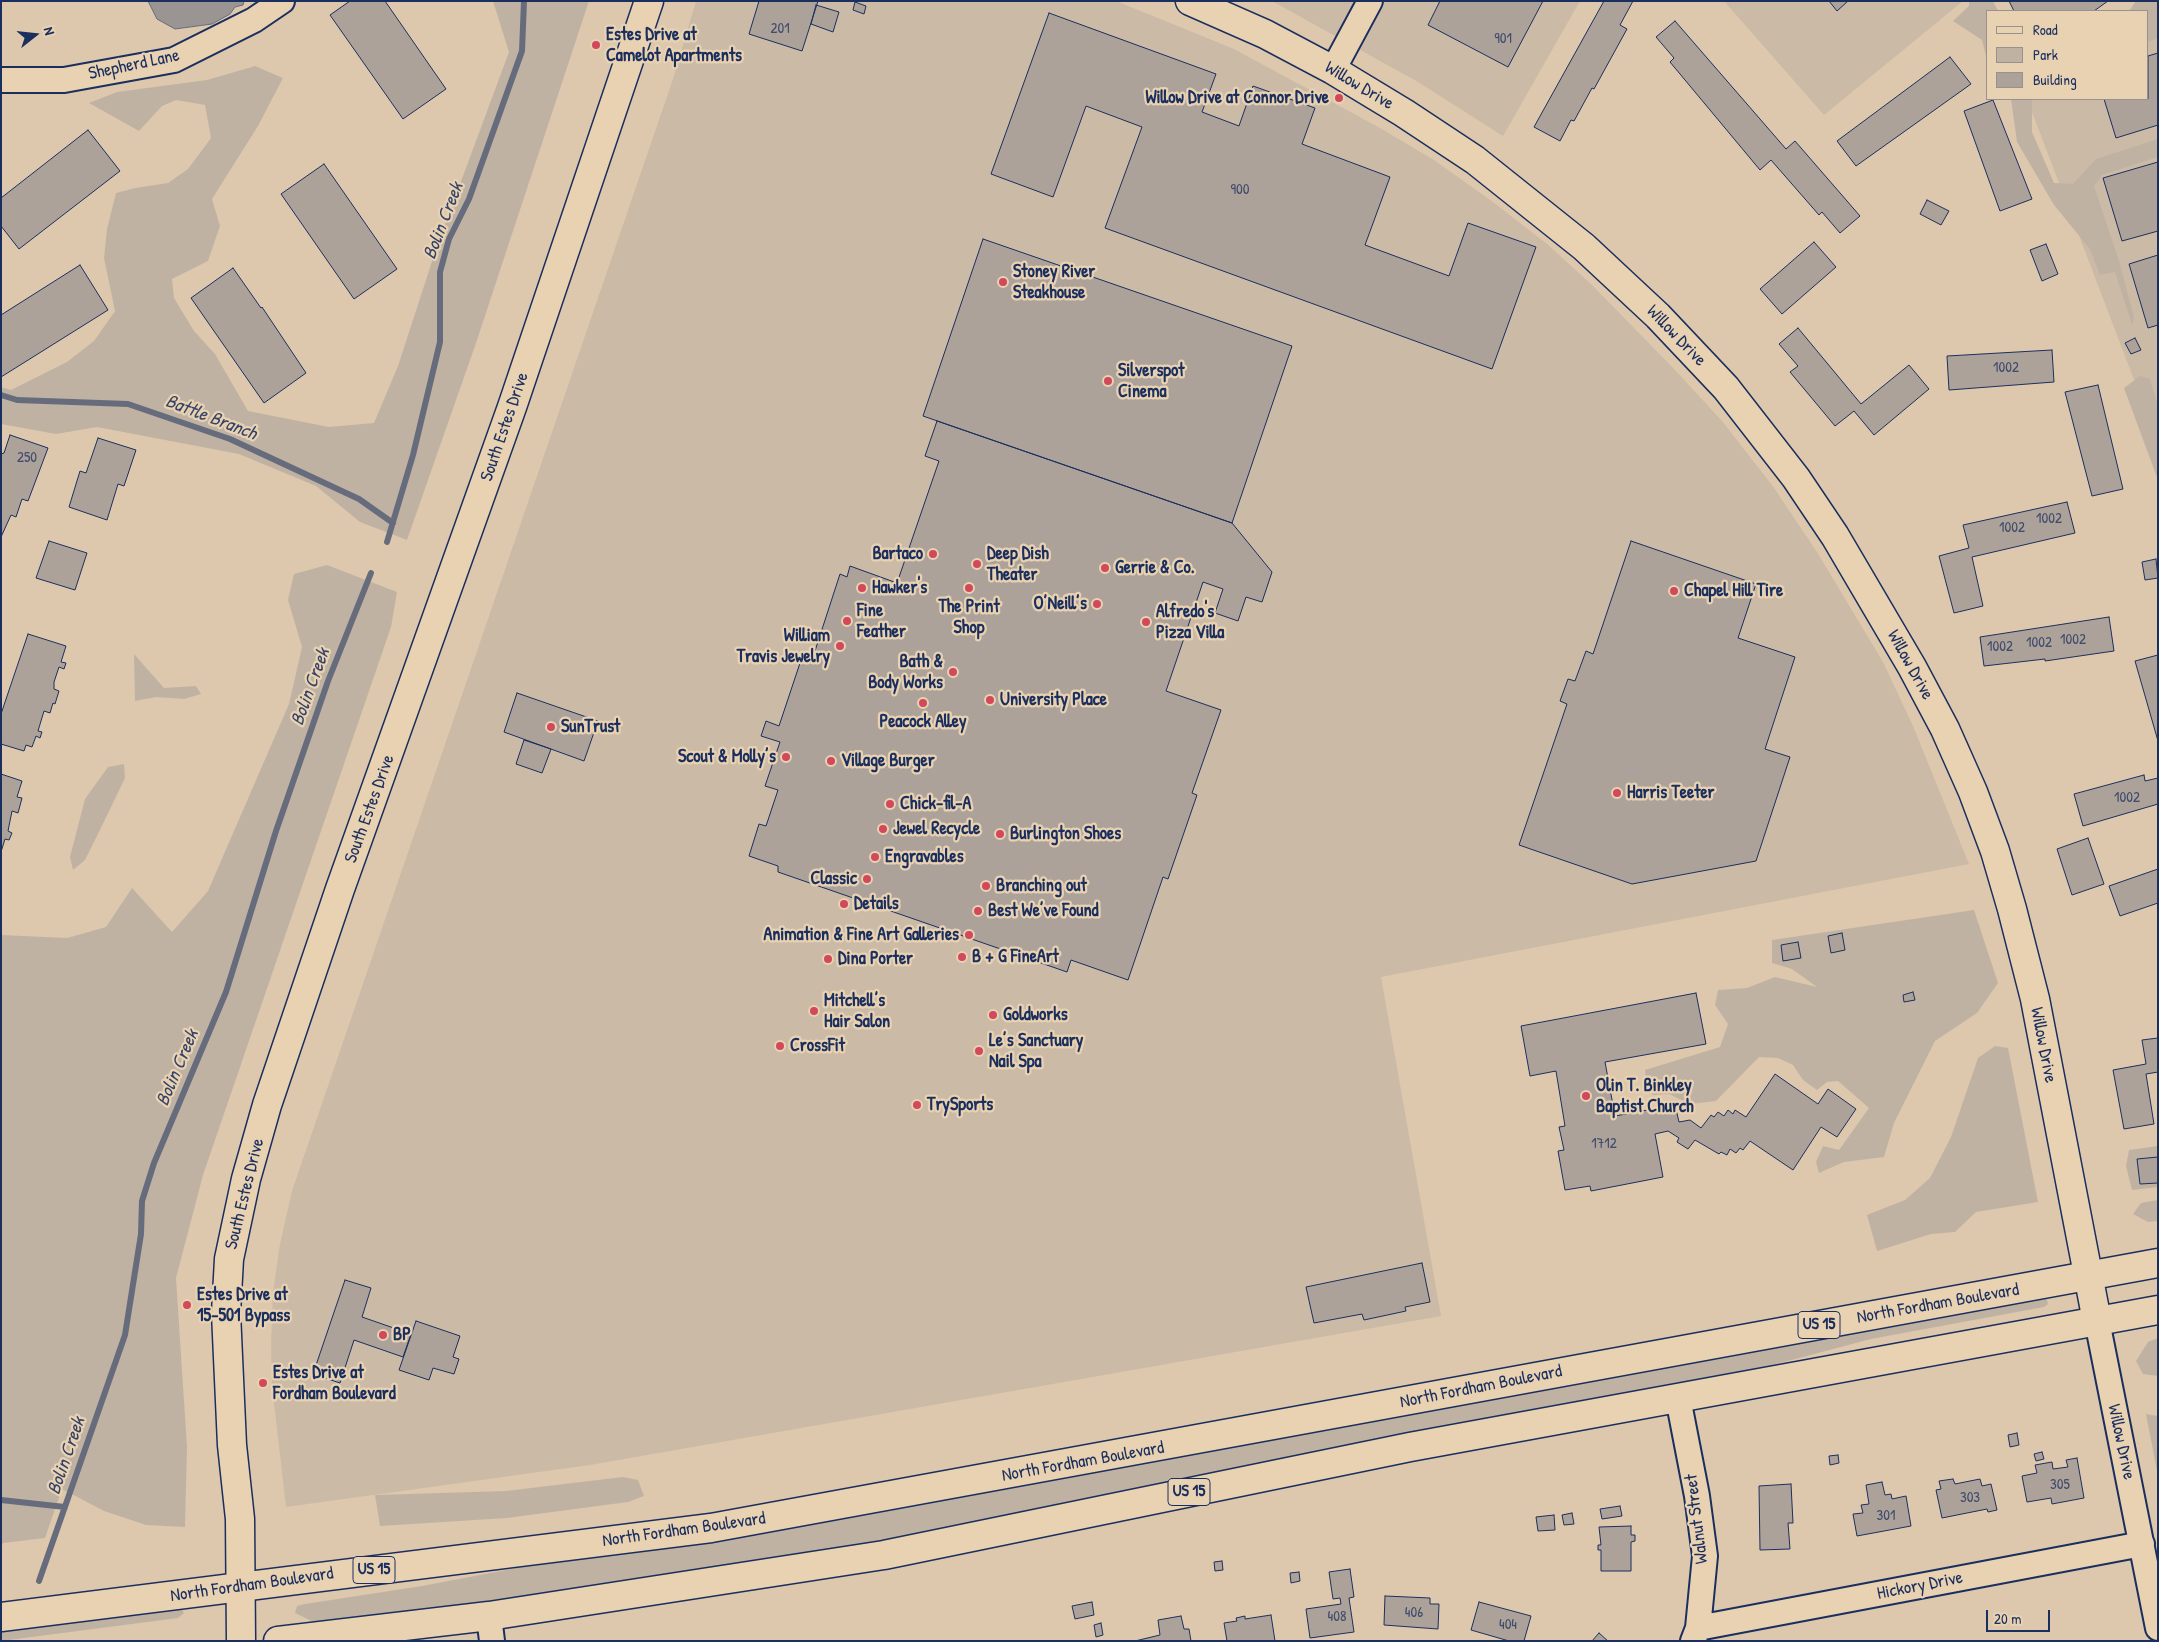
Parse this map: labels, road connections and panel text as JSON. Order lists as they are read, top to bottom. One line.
{"streets":{"main road":["Willow Drive","South Estes Drive","North Fordham Boulevard","US 15"],"street":["Shepherd Lane","Walnut Street","Hickory Drive"]},"crossings":[["Willow Drive","North Fordham Boulevard"],["Willow Drive","US 15"],["Willow Drive","Hickory Drive"],["South Estes Drive","North Fordham Boulevard"],["US 15","Walnut Street"],["Walnut Street","Hickory Drive"]],"water":["Bolin Creek","Battle Branch"],"places":["Estes Drive at Camelot Apartments","Willow Drive at Connor Drive","Stoney River Steakhouse","Silverspot Cinema","Bartaco","Deep Dish Theater","Gerrie & Co.","Hawker's","The Print Shop","Chapel Hill Tire","O’Neill’s","Fine Feather","Alfredo's Pizza Villa","William Travis Jewelry","Bath & Body Works","University Place","Peacock Alley","SunTrust","Scout & Molly’s","Village Burger","Harris Teeter","Chick-fil-A","Jewel Recycle","Burlington Shoes","Engravables","Classic","Branching out","Details","Best We’ve Found","Animation & Fine Art Galleries","B + G FineArt","Dina Porter","Mitchell’s Hair Salon","Goldworks","CrossFit","Le’s Sanctuary Nail Spa","Olin T. Binkley Baptist Church","TrySports","Estes Drive at 15-501 Bypass","BP","Estes Drive at Fordham Boulevard"],"house_numbers":["201","901","900","1002","250","1002","1002","1002","1002","1002","1002","1712","305","303","301","406","408","404"],"legend":["Road","Park","Building"],"scale_bar":"20 m","north":"right"}
